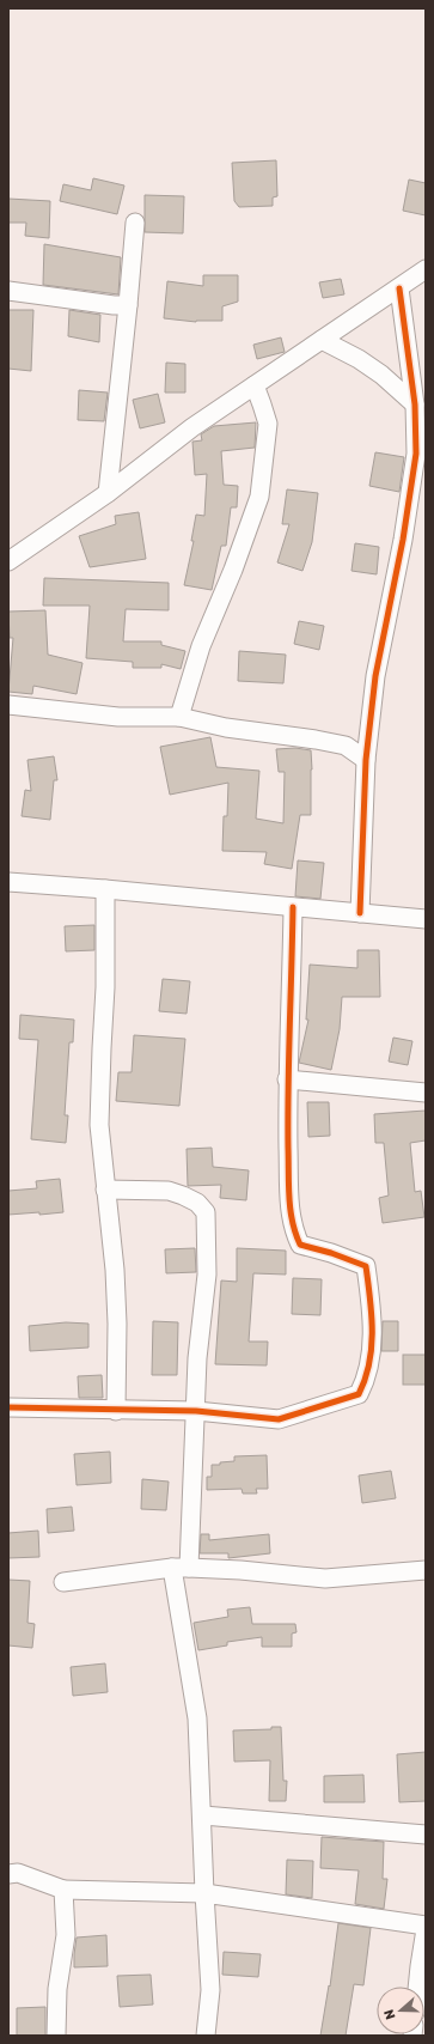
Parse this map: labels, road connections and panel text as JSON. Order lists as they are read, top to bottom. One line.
{"north":"left"}
